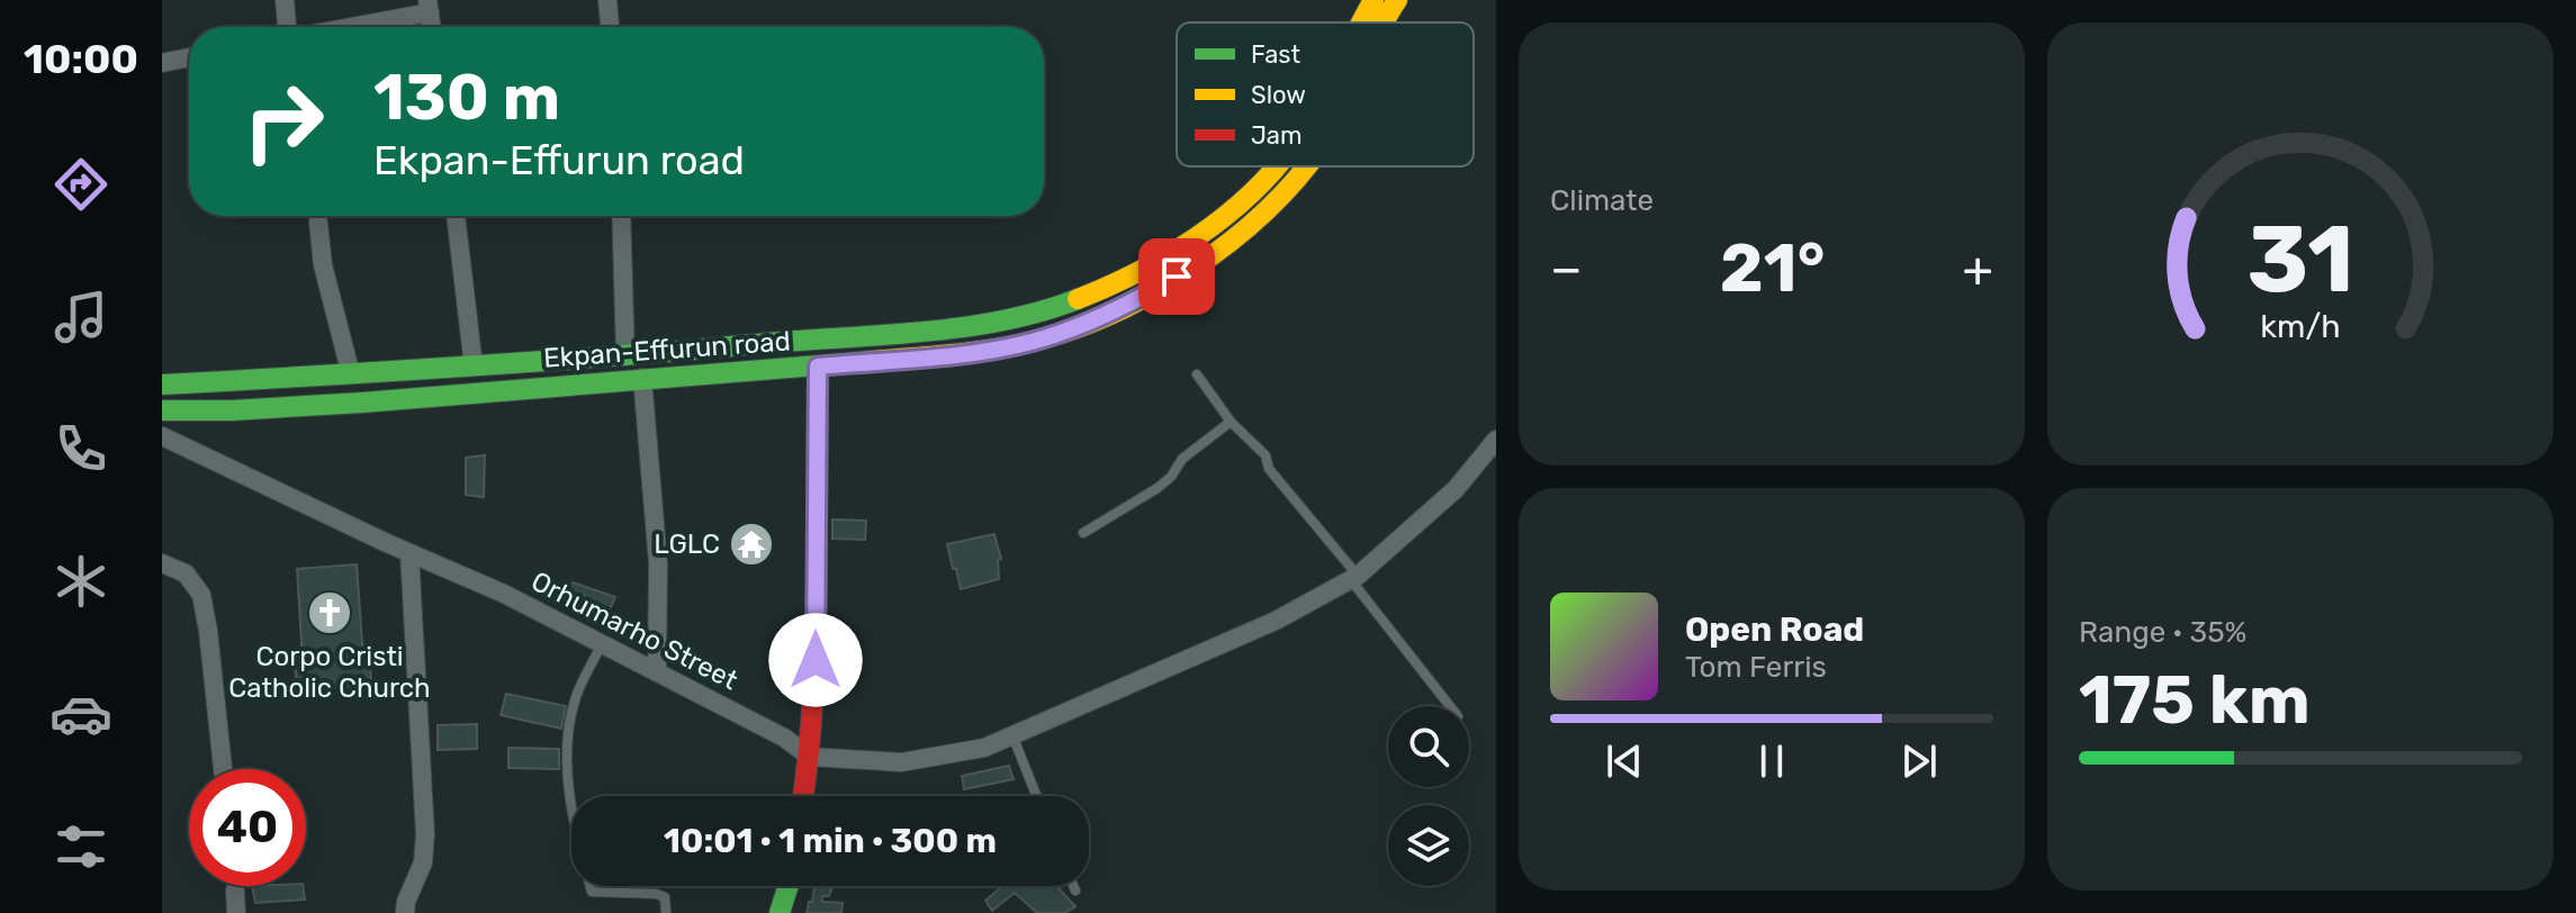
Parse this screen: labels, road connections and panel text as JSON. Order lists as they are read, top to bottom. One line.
{"streets":{"main road":["Ekpan-Effurun road"],"street":["Orhumarho Street"]},"places":{"temple":["LGLC"],"church":["Corpo Cristi Catholic Church"]},"legend":["Fast","Slow","Jam"],"page":{"tabs":"10:00","tile":["Climate",["Range · 35%","175 km"]],"turn":["130 m","Ekpan-Effurun road"],"heat":["−","21°","+"],"song":["Open Road","Tom Ferris"],"limit":"40","trip":"10:01 · 1 min · 300 m","gauge":["31","km/h"]}}
